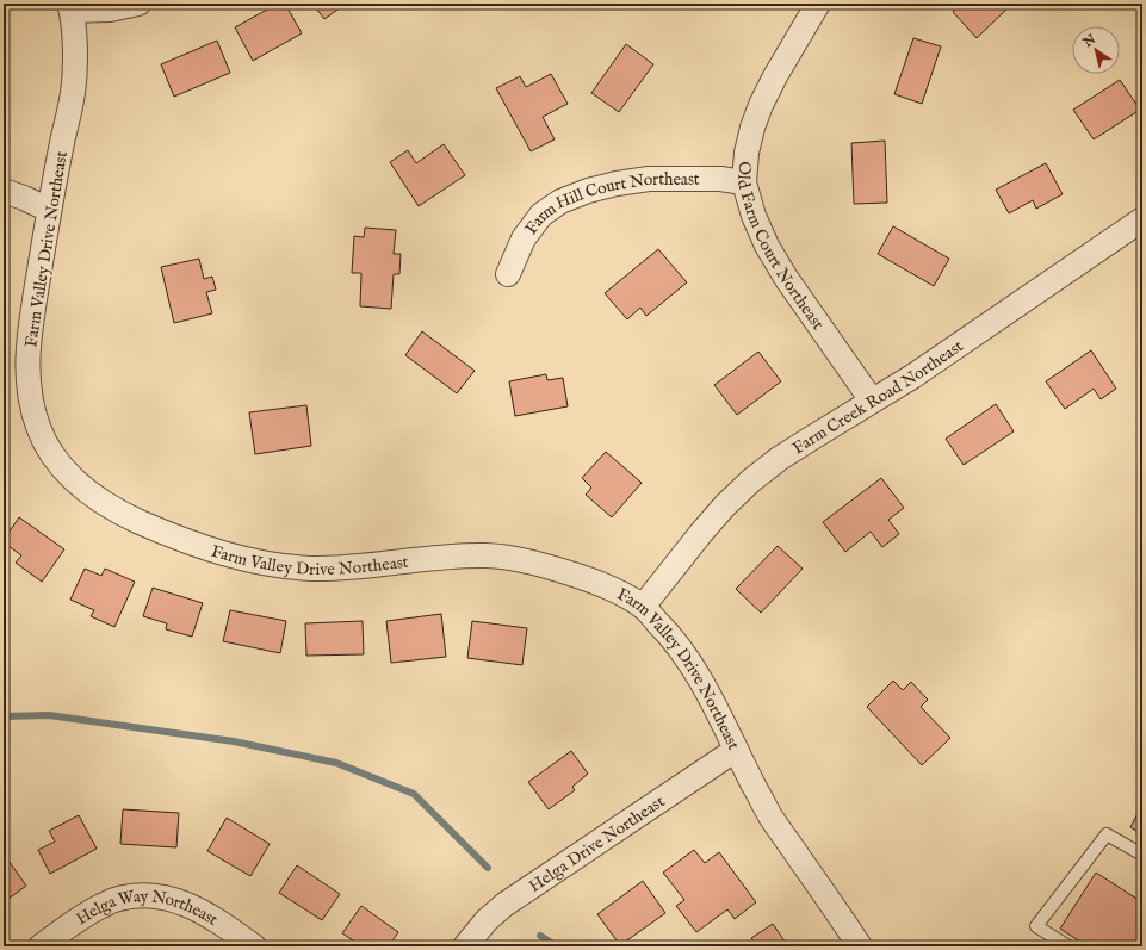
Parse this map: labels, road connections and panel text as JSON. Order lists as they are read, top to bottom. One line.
{"streets":{"street":["Farm Hill Court Northeast","Old Farm Court Northeast","Farm Valley Drive Northeast","Farm Creek Road Northeast","Helga Drive Northeast","Helga Way Northeast"]},"crossings":[["Farm Hill Court Northeast","Old Farm Court Northeast"],["Old Farm Court Northeast","Farm Creek Road Northeast"],["Farm Valley Drive Northeast","Farm Creek Road Northeast"],["Farm Valley Drive Northeast","Helga Drive Northeast"]],"north":"top left"}
